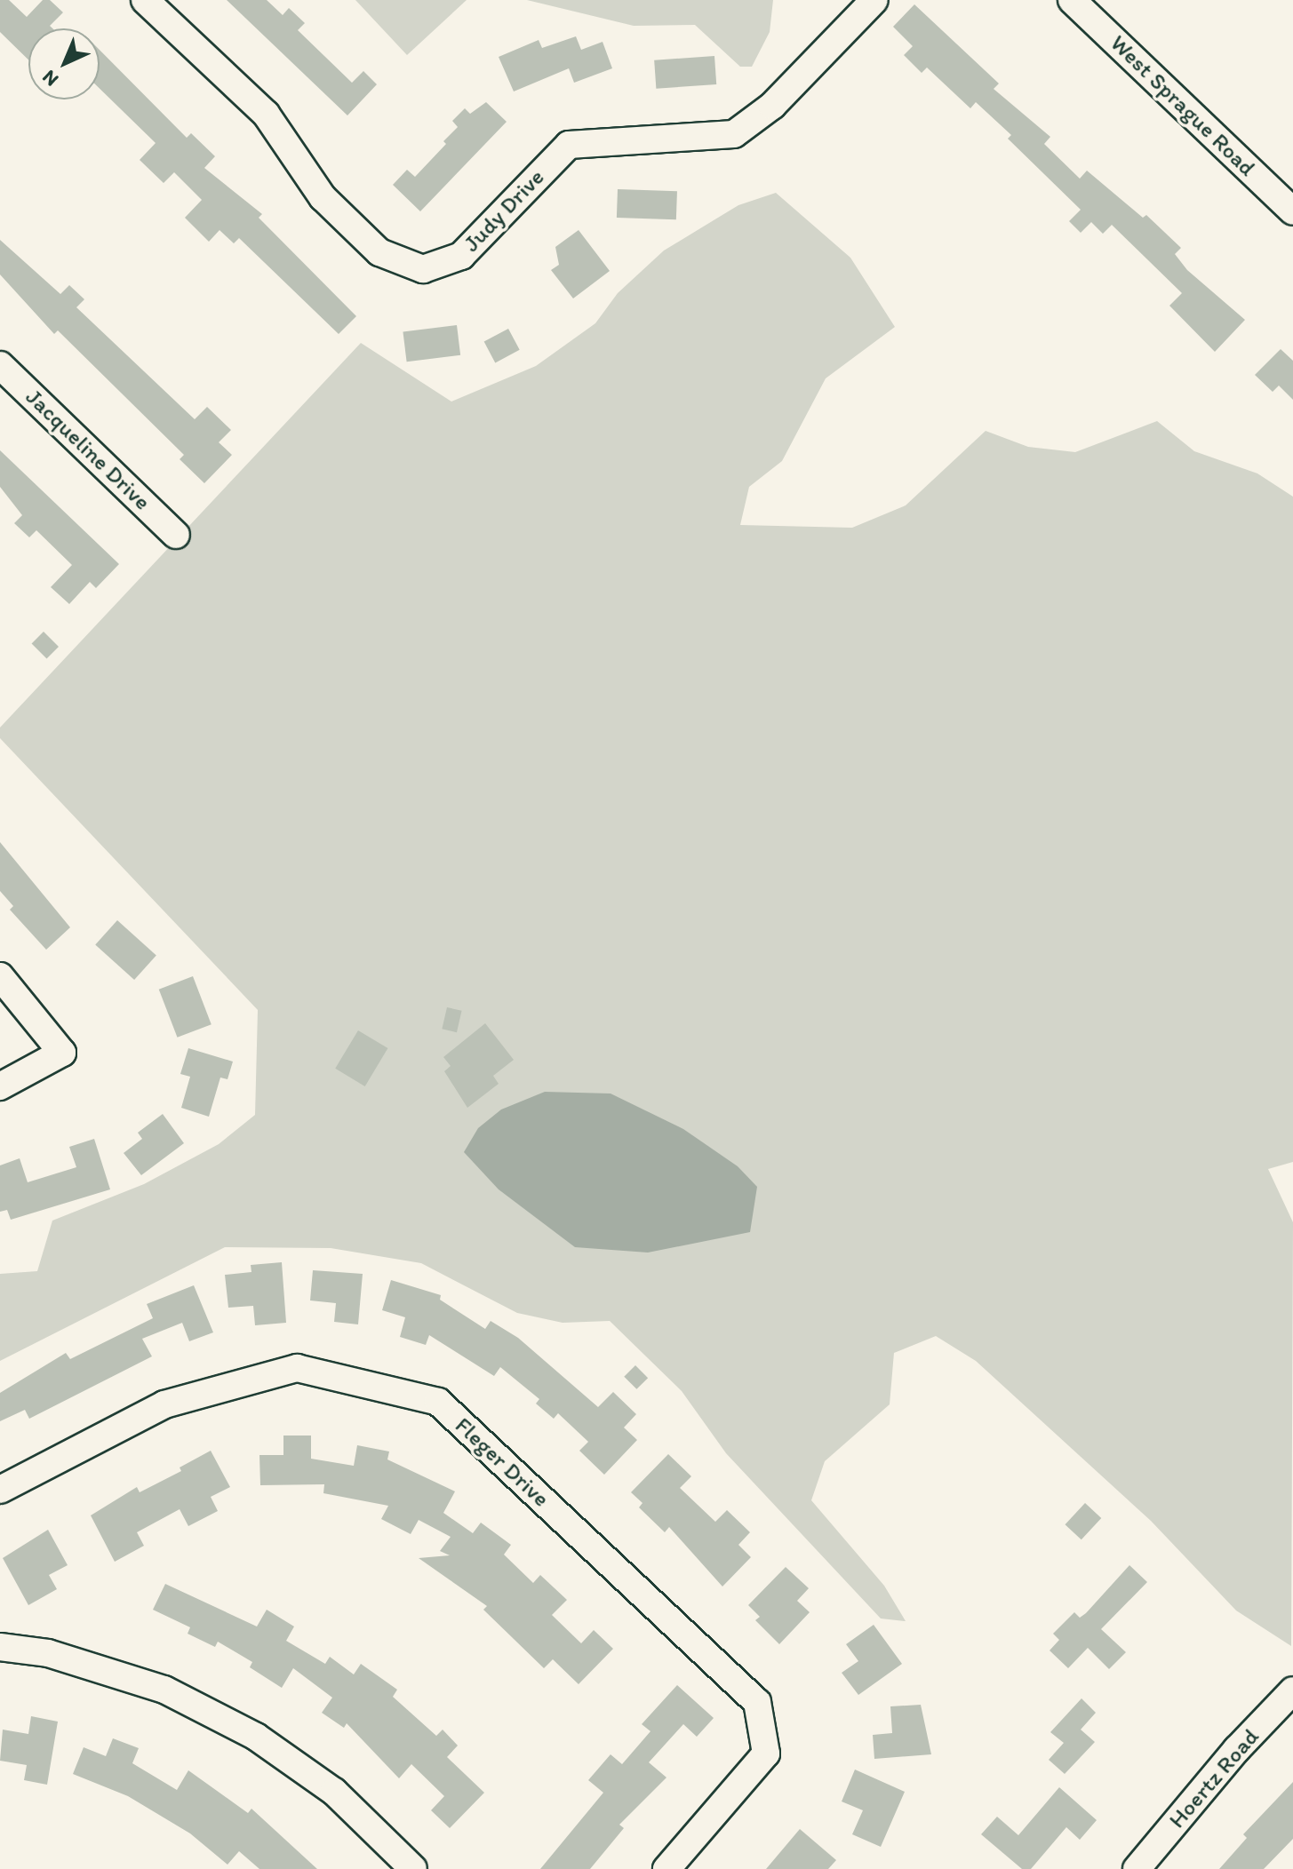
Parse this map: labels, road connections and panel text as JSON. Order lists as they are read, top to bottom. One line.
{"streets":{"street":["West Sprague Road","Judy Drive","Jacqueline Drive","Fleger Drive","Hoertz Road"]},"north":"bottom left"}
